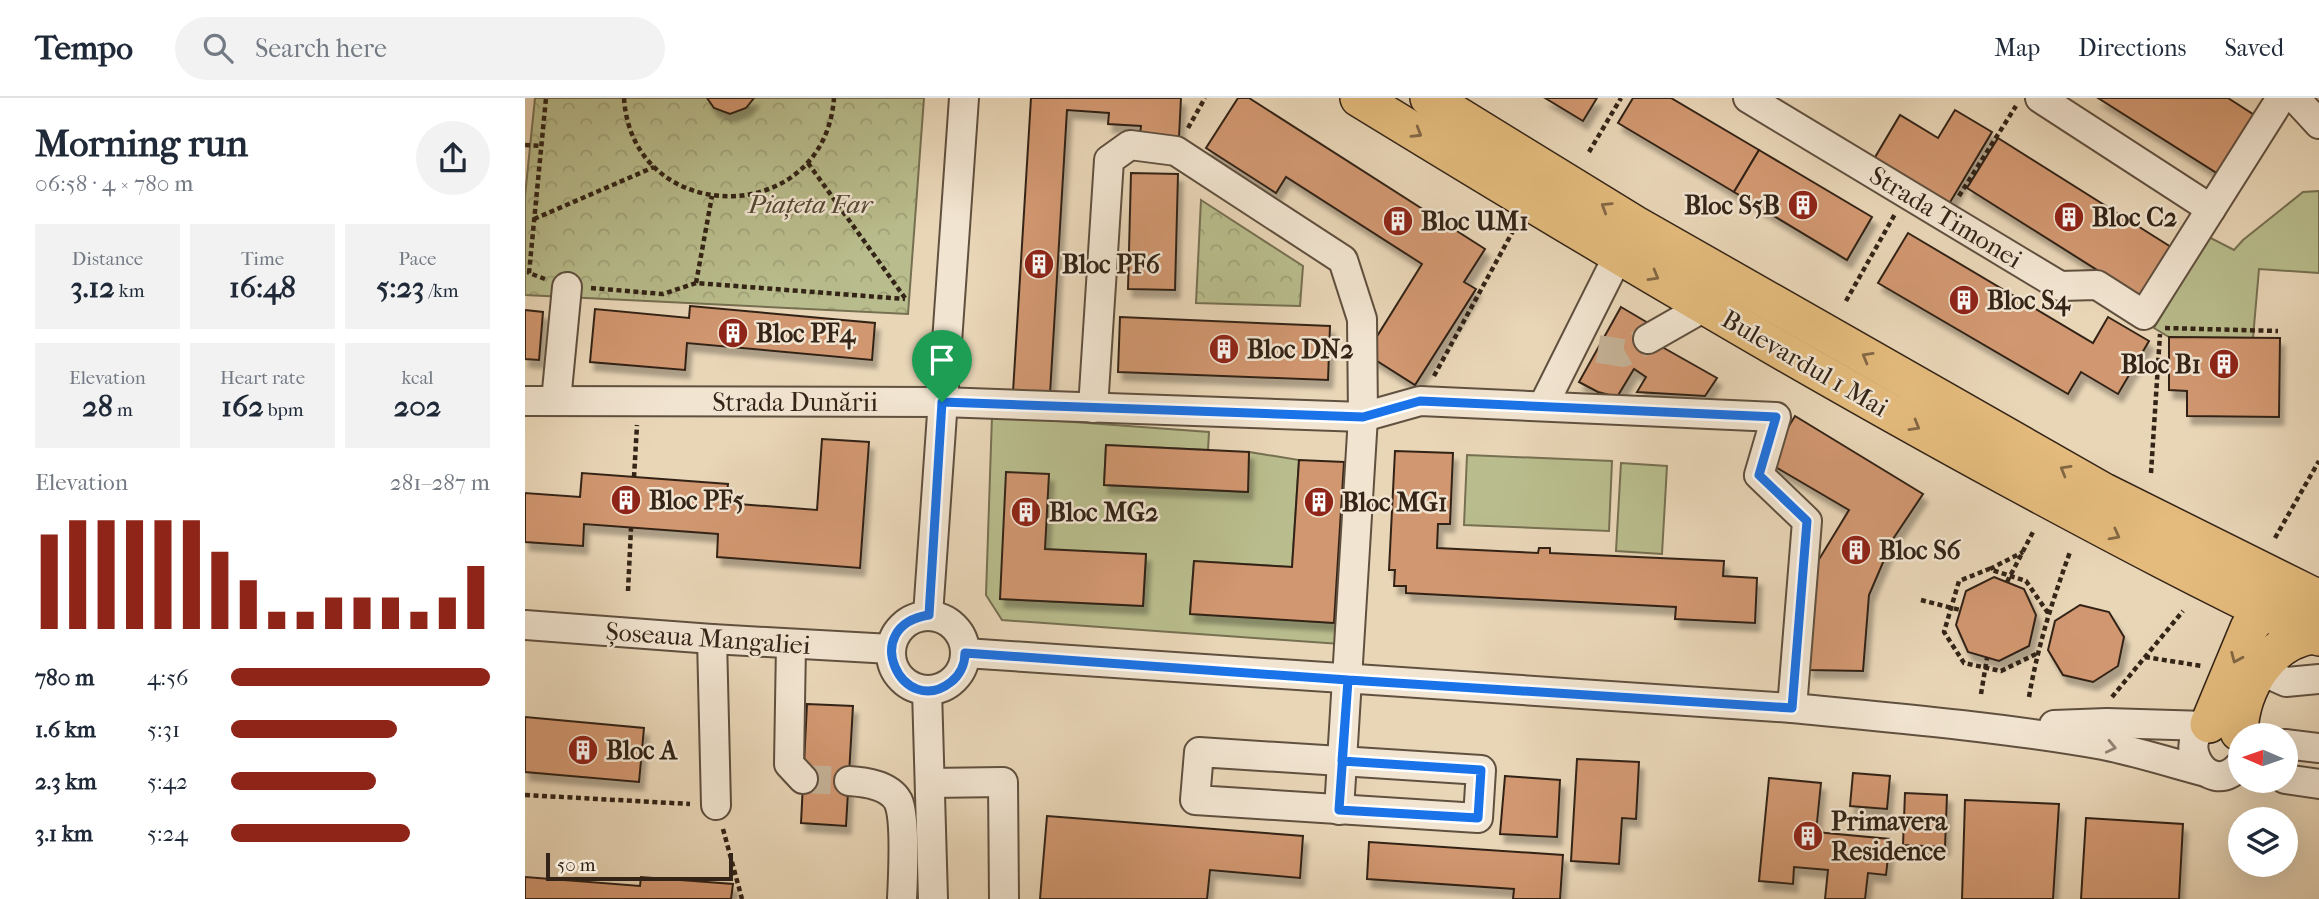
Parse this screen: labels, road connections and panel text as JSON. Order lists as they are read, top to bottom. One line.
{"streets":{"main road":["Bulevardul 1 Mai"],"street":["Strada Timonei","Strada Dunării","Șoseaua Mangaliei"]},"parks":["Piațeta Far"],"places":{"building":["Bloc S5B","Bloc C2","Bloc UM1","Bloc PF6","Bloc S4","Bloc PF4","Bloc DN2","Bloc B1","Bloc PF5","Bloc MG1","Bloc MG2","Bloc S6","Bloc A","Primavera Residence"]},"scale_bar":"50 m","north":"left","page":{"header":"Tempo","search":"Search here","nav":["Map","Directions","Saved"],"heading":["Morning run","06:58 · 4 × 780 m"],"stats":[["Distance","3.12 km"],["Time","16:48"],["Pace","5:23 /km"],["Elevation","28 m"],["Heart rate","162 bpm"],["kcal","202"]],"chart":["Elevation","281–287 m"],"list":[{"name":"780 m","note":"4:56"},{"name":"1.6 km","note":"5:31"},{"name":"2.3 km","note":"5:42"},{"name":"3.1 km","note":"5:24"}],"scale":"50 m"}}
